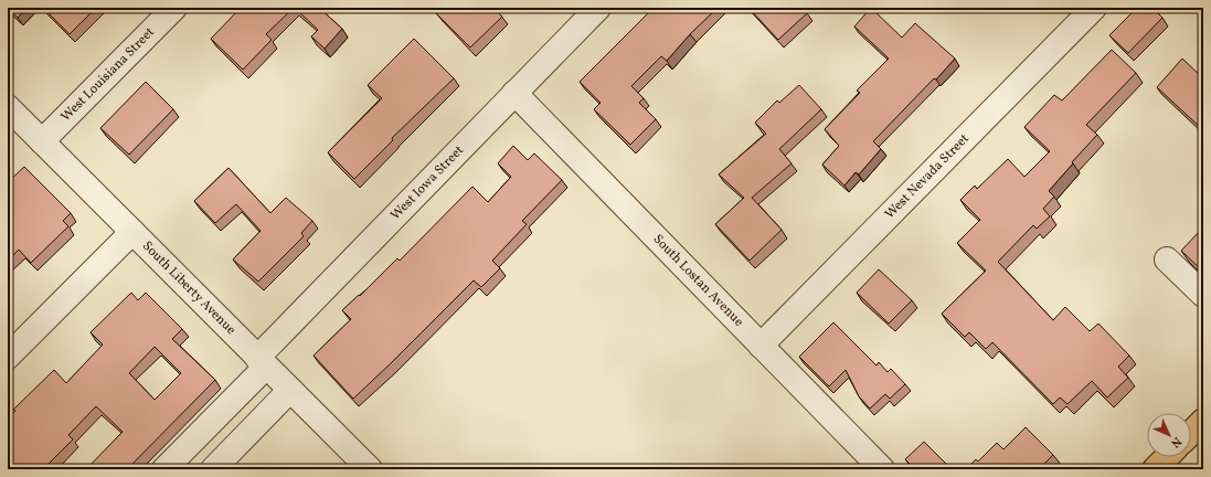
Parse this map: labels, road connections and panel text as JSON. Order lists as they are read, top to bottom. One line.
{"streets":{"street":["West Louisiana Street","West Nevada Street","West Iowa Street","South Lostan Avenue","South Liberty Avenue"]},"crossings":[["West Louisiana Street","South Liberty Avenue"],["West Nevada Street","South Lostan Avenue"],["West Iowa Street","South Lostan Avenue"],["West Iowa Street","South Liberty Avenue"]],"north":"bottom right"}
